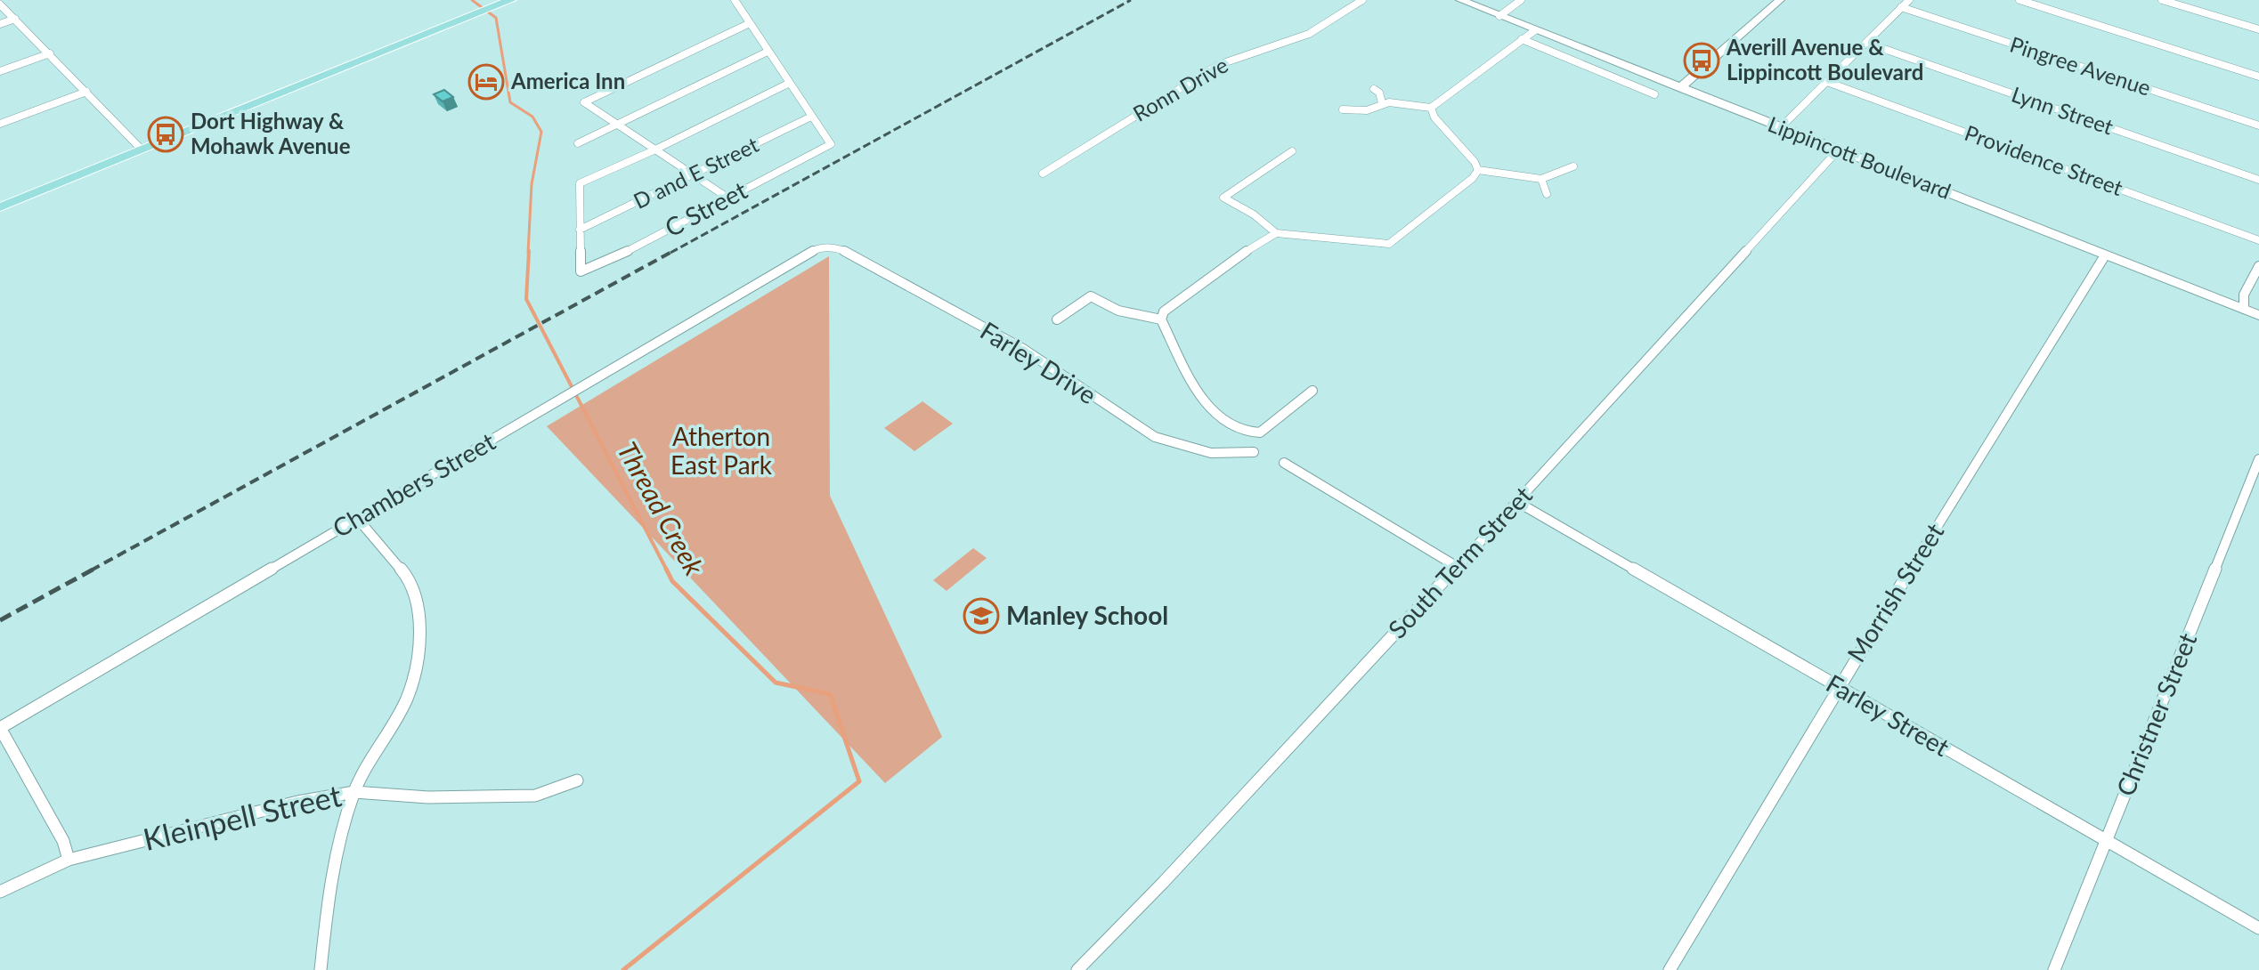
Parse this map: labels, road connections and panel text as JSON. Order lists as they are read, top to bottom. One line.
{"streets":{"street":["Pingree Avenue","Ronn Drive","Lynn Street","Lippincott Boulevard","Providence Street","D and E Street","C Street","Farley Drive","Chambers Street","South Term Street","Morrish Street","Christner Street","Farley Street","Kleinpell Street"]},"crossings":[["Lippincott Boulevard","South Term Street"],["Lippincott Boulevard","Morrish Street"],["D and E Street","C Street"],["Farley Drive","Chambers Street"],["South Term Street","Farley Street"],["Morrish Street","Farley Street"],["Christner Street","Farley Street"]],"water":["Thread Creek"],"parks":["Atherton East Park"],"places":{"bus stop":["Averill Avenue & Lippincott Boulevard","Dort Highway & Mohawk Avenue"],"hotel":["America Inn"],"school or university":["Manley School"]}}
